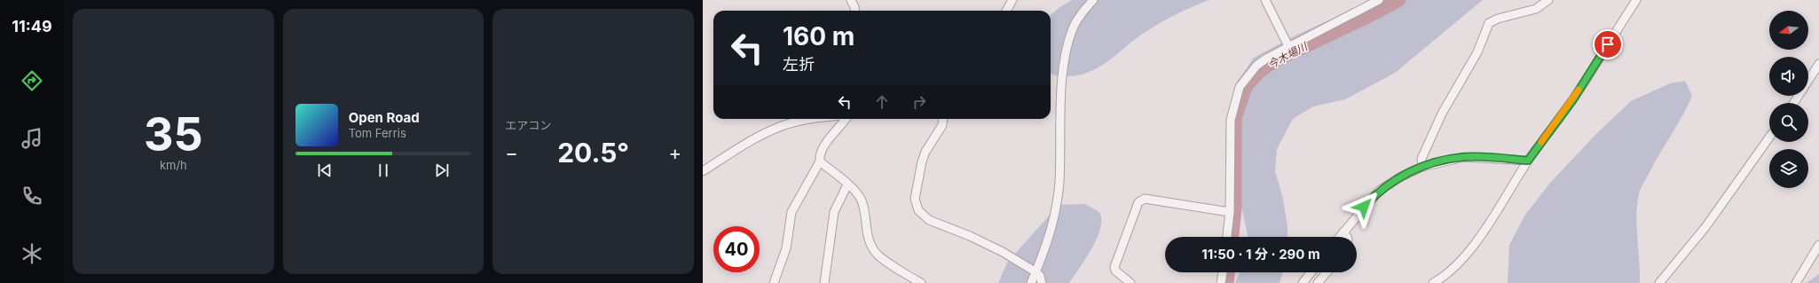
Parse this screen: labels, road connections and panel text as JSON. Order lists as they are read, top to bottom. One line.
{"water":["今木場川"],"north":"left","page":{"tabs":"11:49","tile":[["35","km/h"],"エアコン"],"turn":["160 m","左折"],"song":["Open Road","Tom Ferris"],"heat":["−","20.5°","+"],"limit":"40","trip":"11:50 · 1 分 · 290 m"}}
